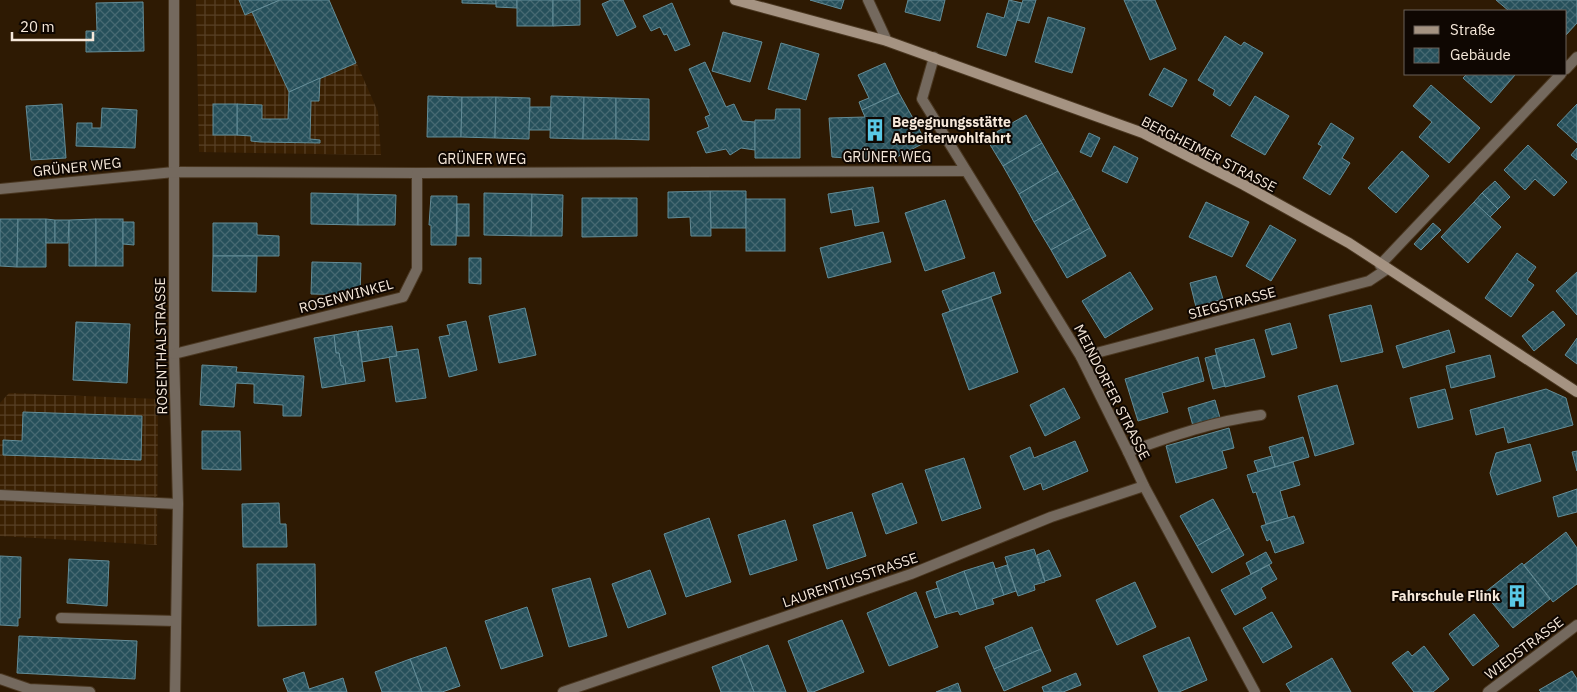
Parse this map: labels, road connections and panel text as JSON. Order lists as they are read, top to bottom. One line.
{"streets":{"street":["BERGHEIMER STRASSE","GRÜNER WEG","ROSENWINKEL","SIEGSTRASSE","ROSENTHALSTRASSE","MEINDORFER STRASSE","LAURENTIUSSTRASSE","WIEDSTRASSE"]},"crossings":[["BERGHEIMER STRASSE","SIEGSTRASSE"],["BERGHEIMER STRASSE","MEINDORFER STRASSE"],["GRÜNER WEG","ROSENWINKEL"],["GRÜNER WEG","ROSENTHALSTRASSE"],["GRÜNER WEG","MEINDORFER STRASSE"],["ROSENWINKEL","ROSENTHALSTRASSE"],["SIEGSTRASSE","MEINDORFER STRASSE"],["MEINDORFER STRASSE","LAURENTIUSSTRASSE"]],"places":{"building":["Begegnungsstätte Arbeiterwohlfahrt","Fahrschule Flink"]},"legend":["Straße","Gebäude"],"scale_bar":"20 m"}
